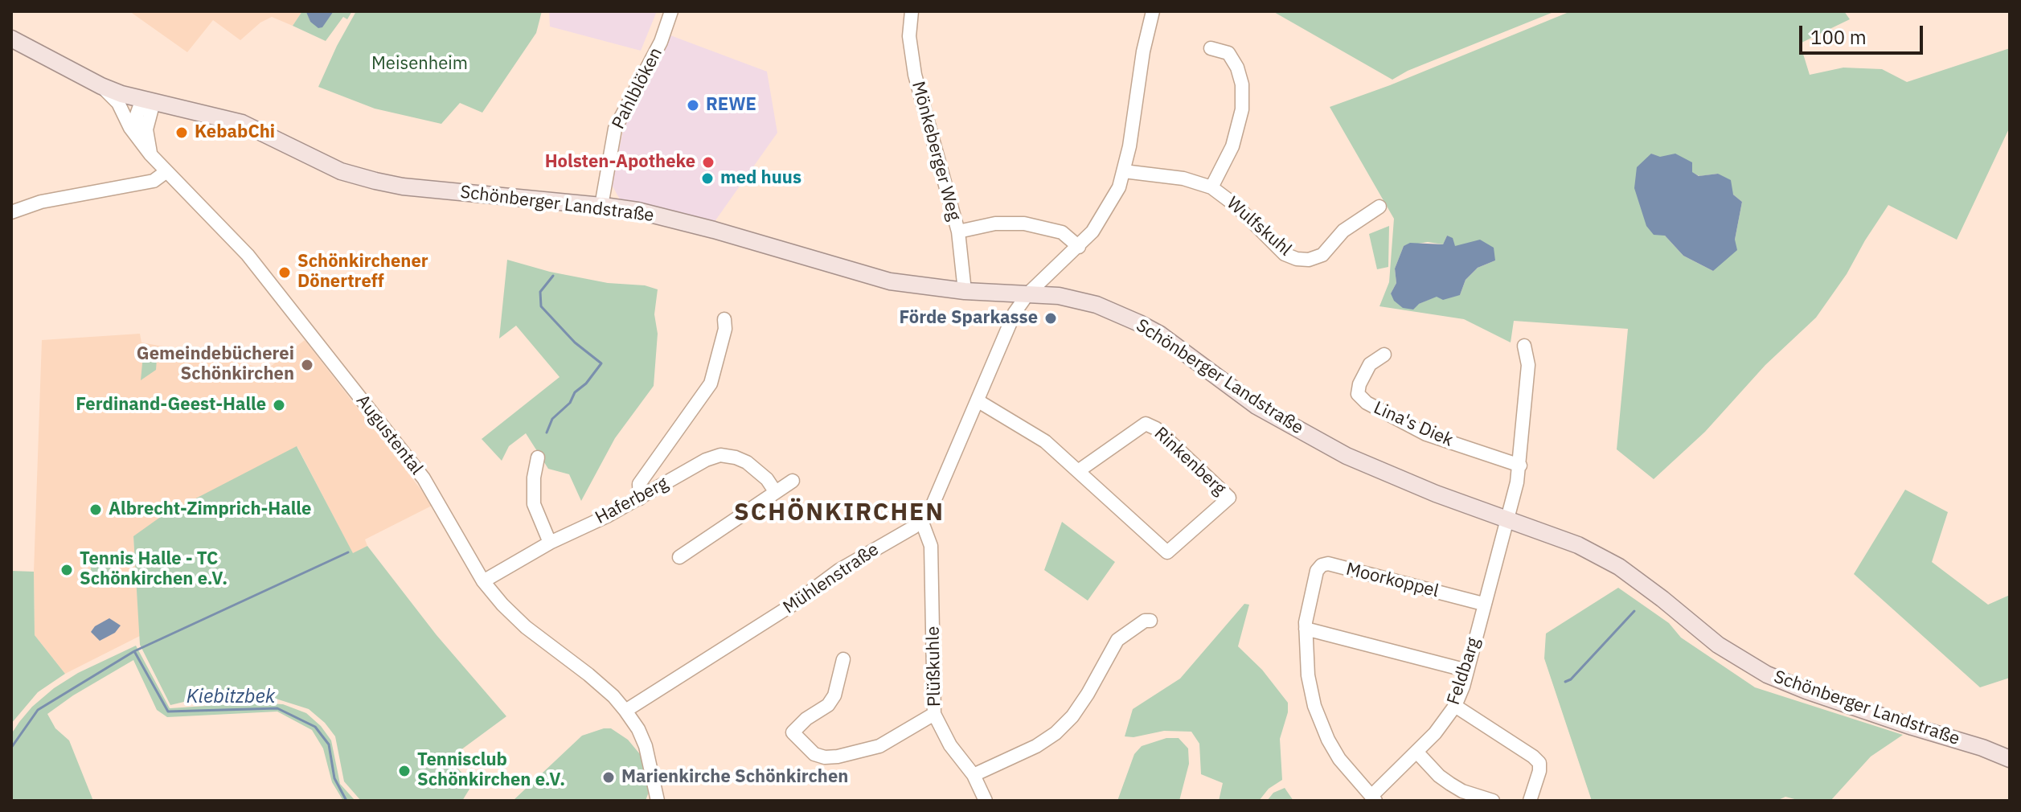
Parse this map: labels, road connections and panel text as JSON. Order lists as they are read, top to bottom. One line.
{"streets":{"main road":["Schönberger Landstraße"],"street":["Pahlblöken","Mönkeberger Weg","Wulfskuhl","Lina's Diek","Augustental","Rinkenberg","Haferberg","Mühlenstraße","Moorkoppel","Plüßkuhle","Feldbarg"]},"crossings":[["Pahlblöken","Schönberger Landstraße"],["Mönkeberger Weg","Schönberger Landstraße"],["Schönberger Landstraße","Augustental"],["Schönberger Landstraße","Mühlenstraße"],["Schönberger Landstraße","Feldbarg"],["Wulfskuhl","Mühlenstraße"],["Lina's Diek","Feldbarg"],["Augustental","Haferberg"],["Augustental","Mühlenstraße"],["Rinkenberg","Mühlenstraße"],["Mühlenstraße","Plüßkuhle"],["Moorkoppel","Feldbarg"]],"districts":["SCHÖNKIRCHEN"],"water":["Kiebitzbek"],"parks":["Meisenheim"],"places":["REWE","KebabChi","Holsten-Apotheke","med huus","Schönkirchener Dönertreff","Förde Sparkasse","Gemeindebücherei Schönkirchen","Ferdinand-Geest-Halle","Albrecht-Zimprich-Halle","Tennis Halle - TC Schönkirchen e.V.","Tennisclub Schönkirchen e.V.","Marienkirche Schönkirchen"],"scale_bar":"100 m"}
